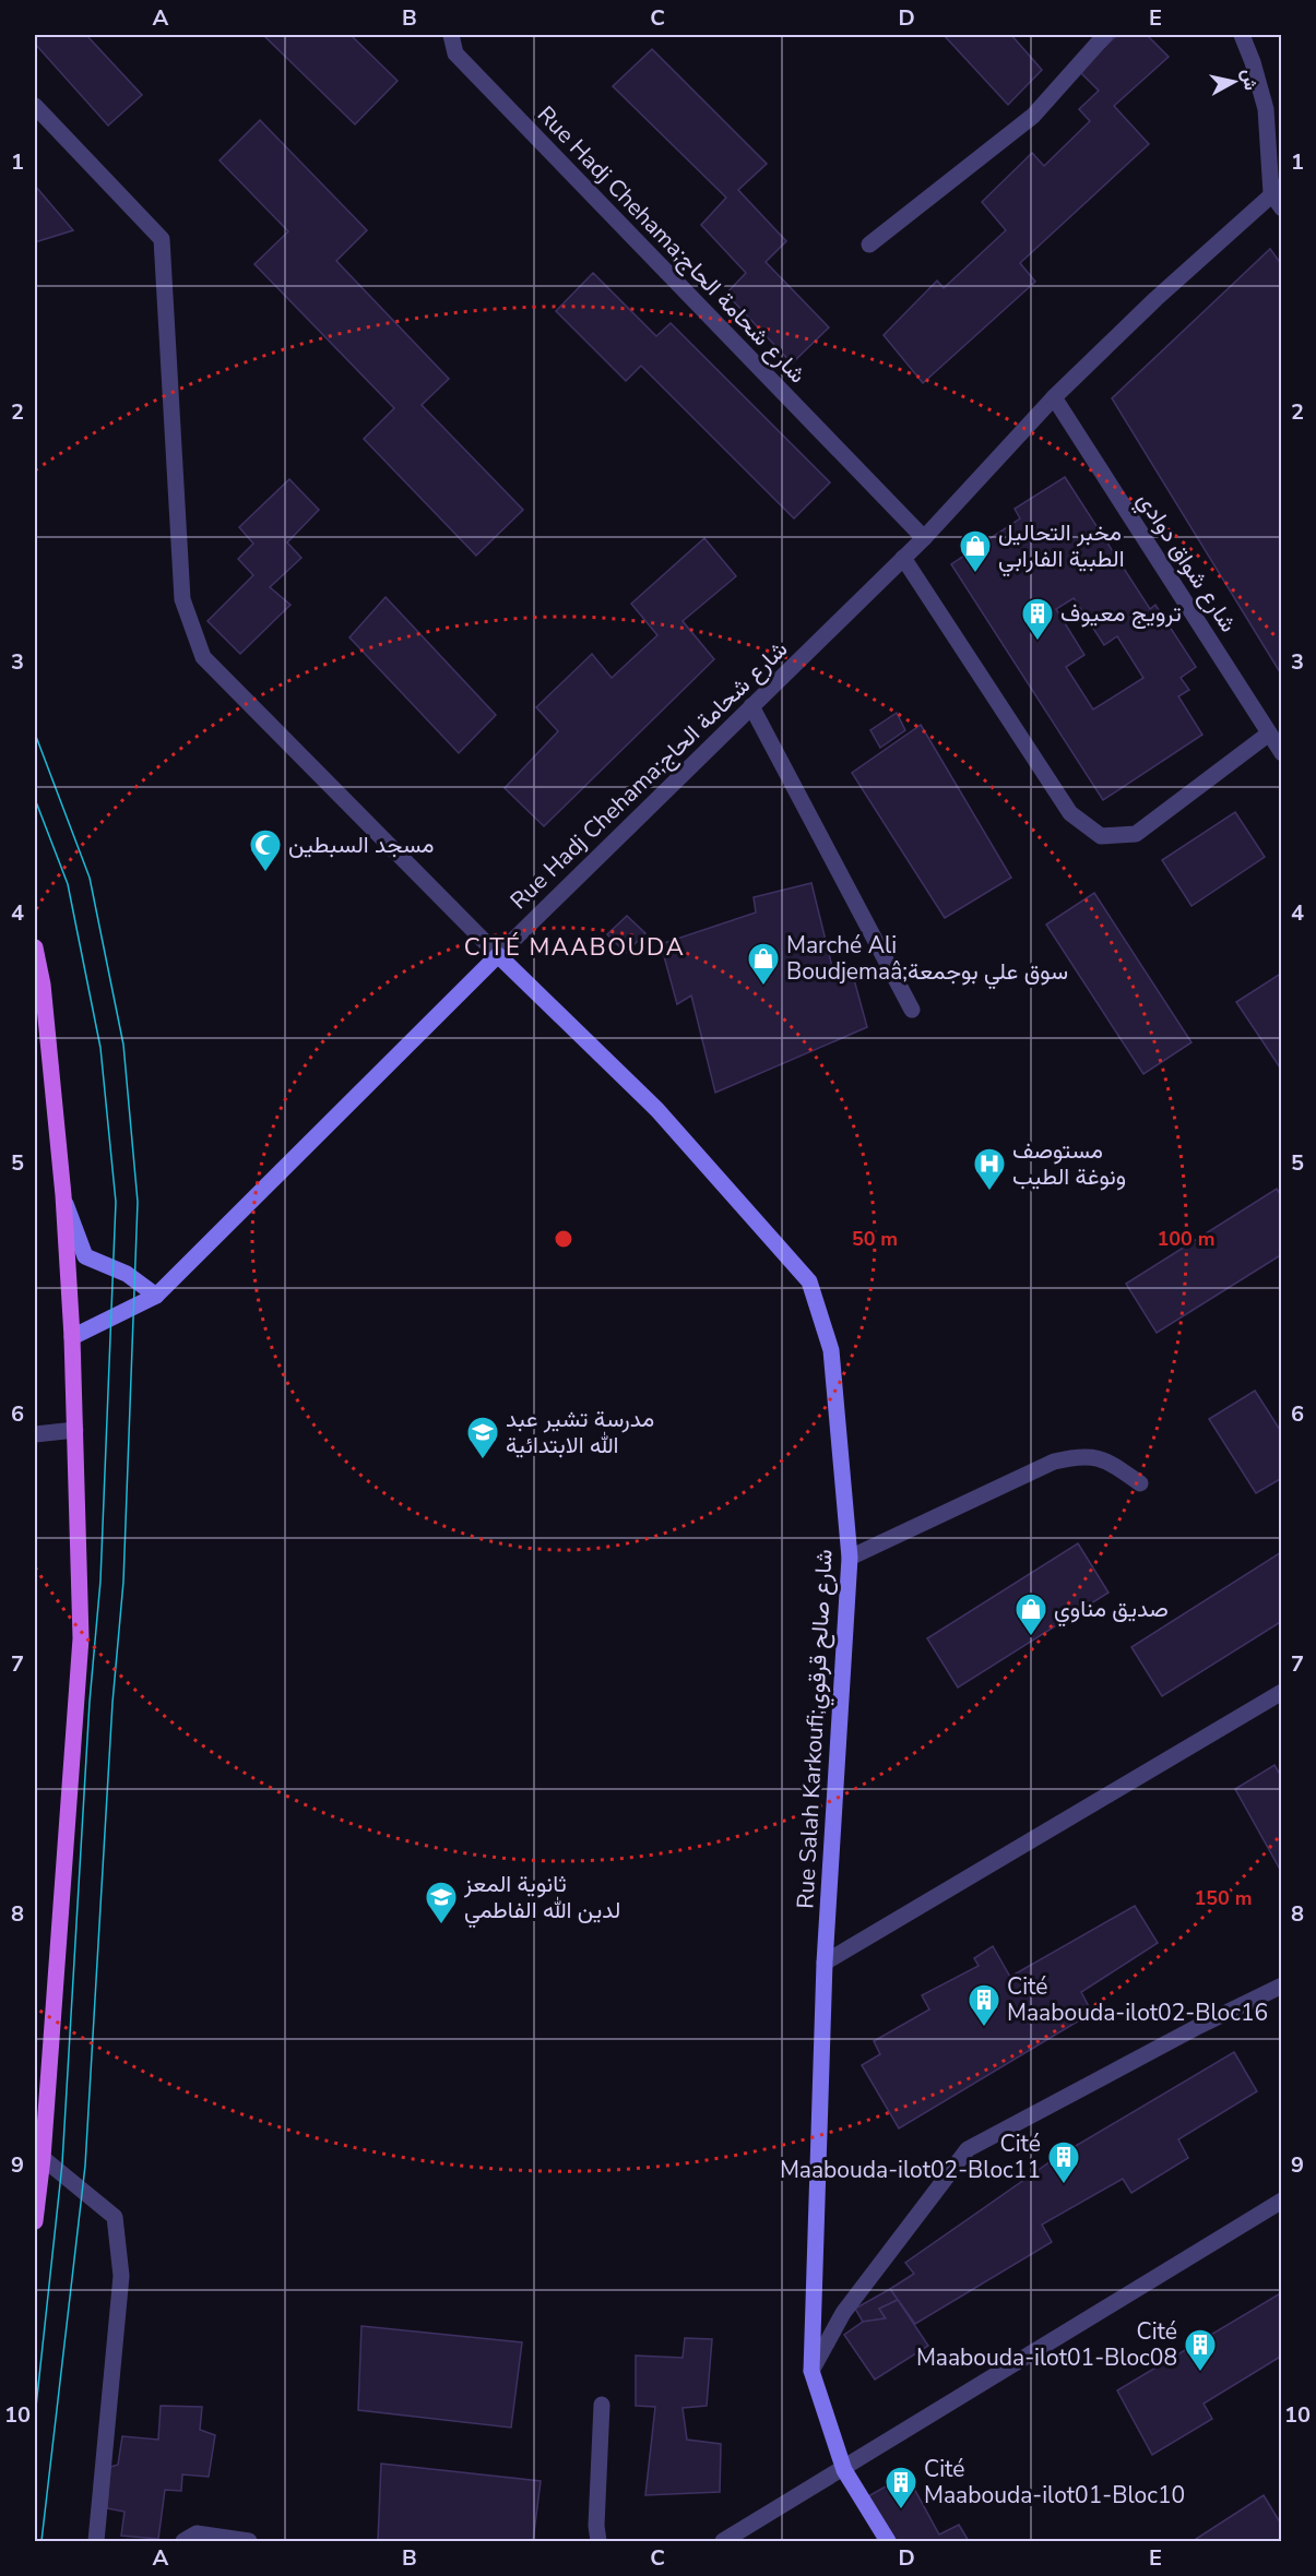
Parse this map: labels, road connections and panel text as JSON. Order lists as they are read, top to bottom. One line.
{"streets":{"street":["Rue Hadj Chehama;شارع شحامة الحاج","شارع شواق دوادي","Rue Salah Karkoufi;شارع صالح قرقوي"]},"crossings":[["Rue Hadj Chehama;شارع شحامة الحاج","شارع شواق دوادي"],["Rue Hadj Chehama;شارع شحامة الحاج","Rue Salah Karkoufi;شارع صالح قرقوي"]],"districts":["CITÉ MAABOUDA"],"places":{"shop":["مخبر التحاليل الطبية الفارابي","Marché Ali Boudjemaâ;سوق علي بوجمعة","صديق مناوي"],"building":["ترويج معيوف","Cité Maabouda-ilot02-Bloc16","Cité Maabouda-ilot02-Bloc11","Cité Maabouda-ilot01-Bloc08","Cité Maabouda-ilot01-Bloc10"],"mosque":["مسجد السبطين"],"hospital":["مستوصف ونوغة الطيب"],"school or university":["مدرسة تشير عبد الله الابتدائية","ثانوية المعز لدين الله الفاطمي"]},"north":"right","grid":{"columns":["A","B","C","D","E"],"rows":["1","2","3","4","5","6","7","8","9","10"]},"rings":["50 m","100 m","150 m"]}
